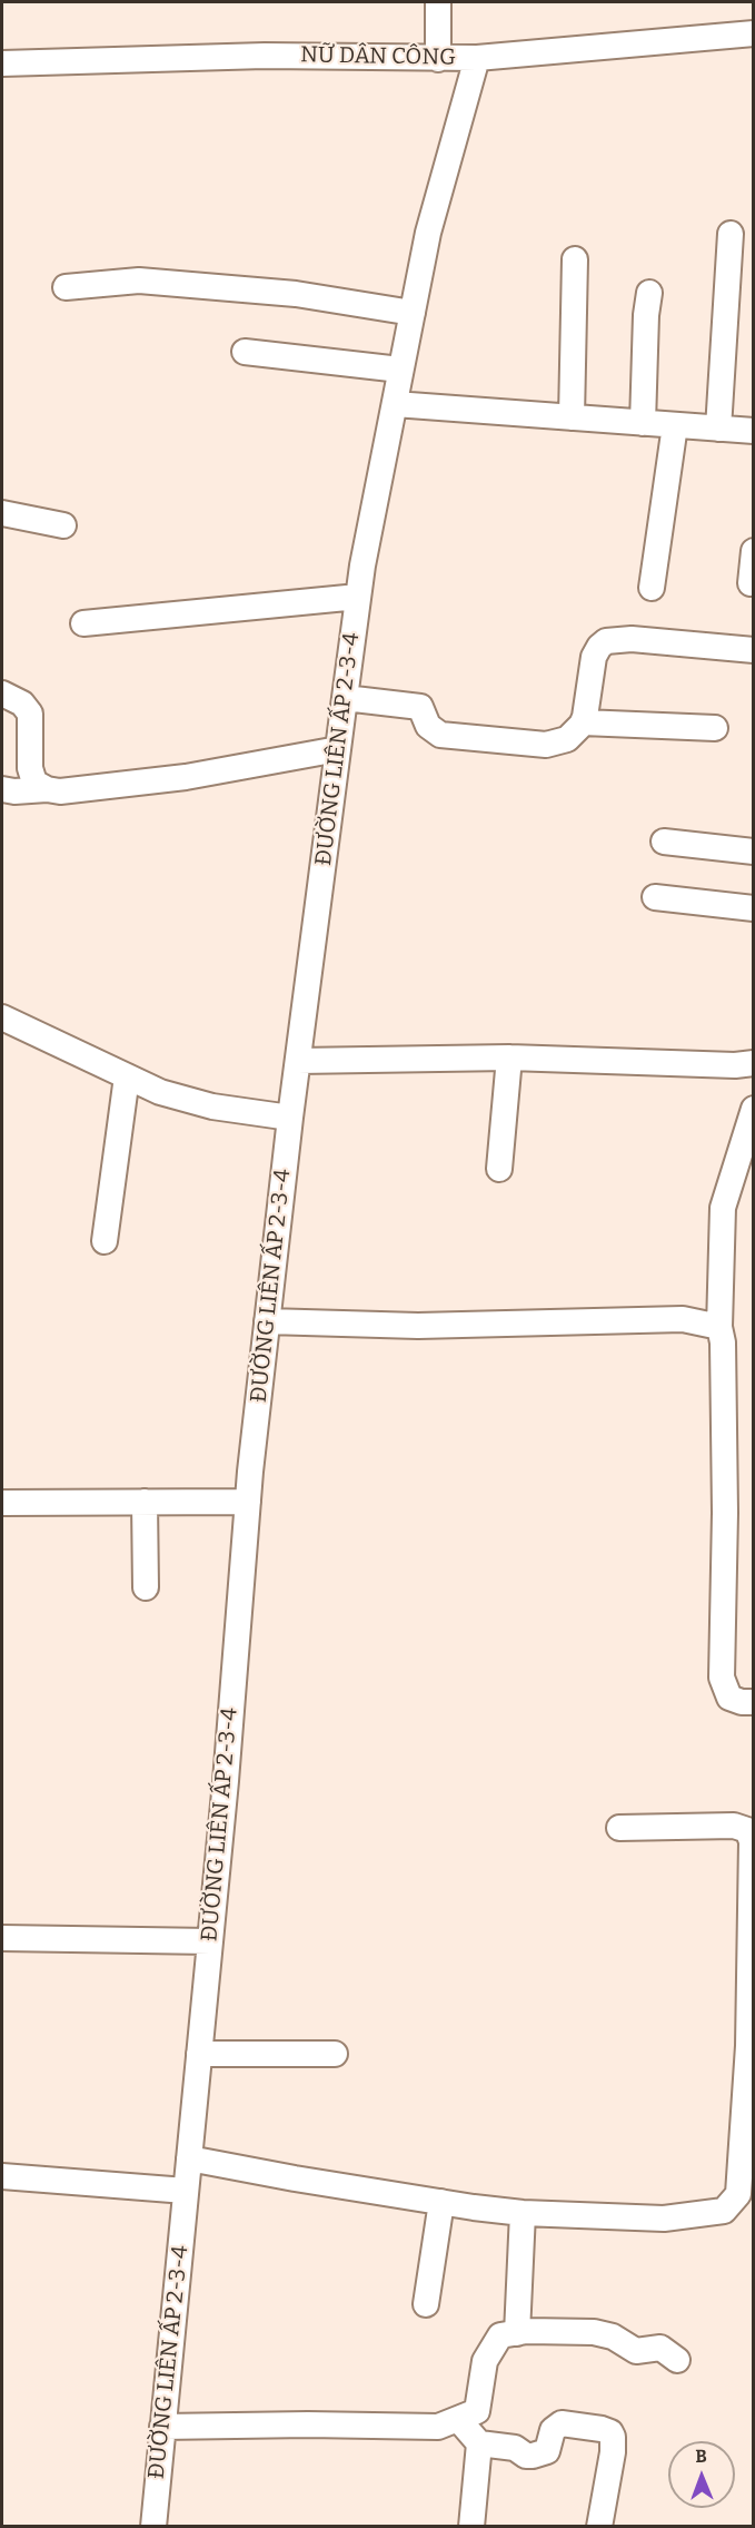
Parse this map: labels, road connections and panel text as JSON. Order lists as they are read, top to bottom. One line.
{"streets":{"street":["NỮ DÂN CÔNG","ĐƯỜNG LIÊN ẤP 2-3-4"]},"crossings":[["NỮ DÂN CÔNG","ĐƯỜNG LIÊN ẤP 2-3-4"]],"north":"top"}
